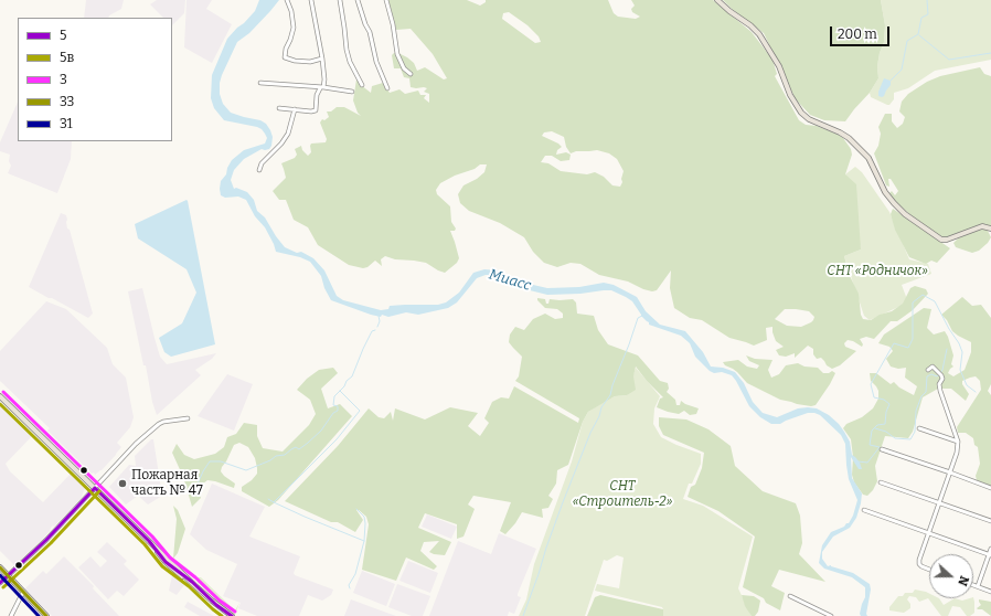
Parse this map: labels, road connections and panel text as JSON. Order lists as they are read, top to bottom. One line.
{"water":["Миасс"],"parks":["СНТ «Родничок»","СНТ «Строитель-2»"],"places":["Пожарная часть № 47"],"lines":["transit line 3","transit line 5в","transit line 5","transit line 33","transit line 31"],"legend":["5","5в","3","33","31"],"scale_bar":"200 m","north":"right"}
